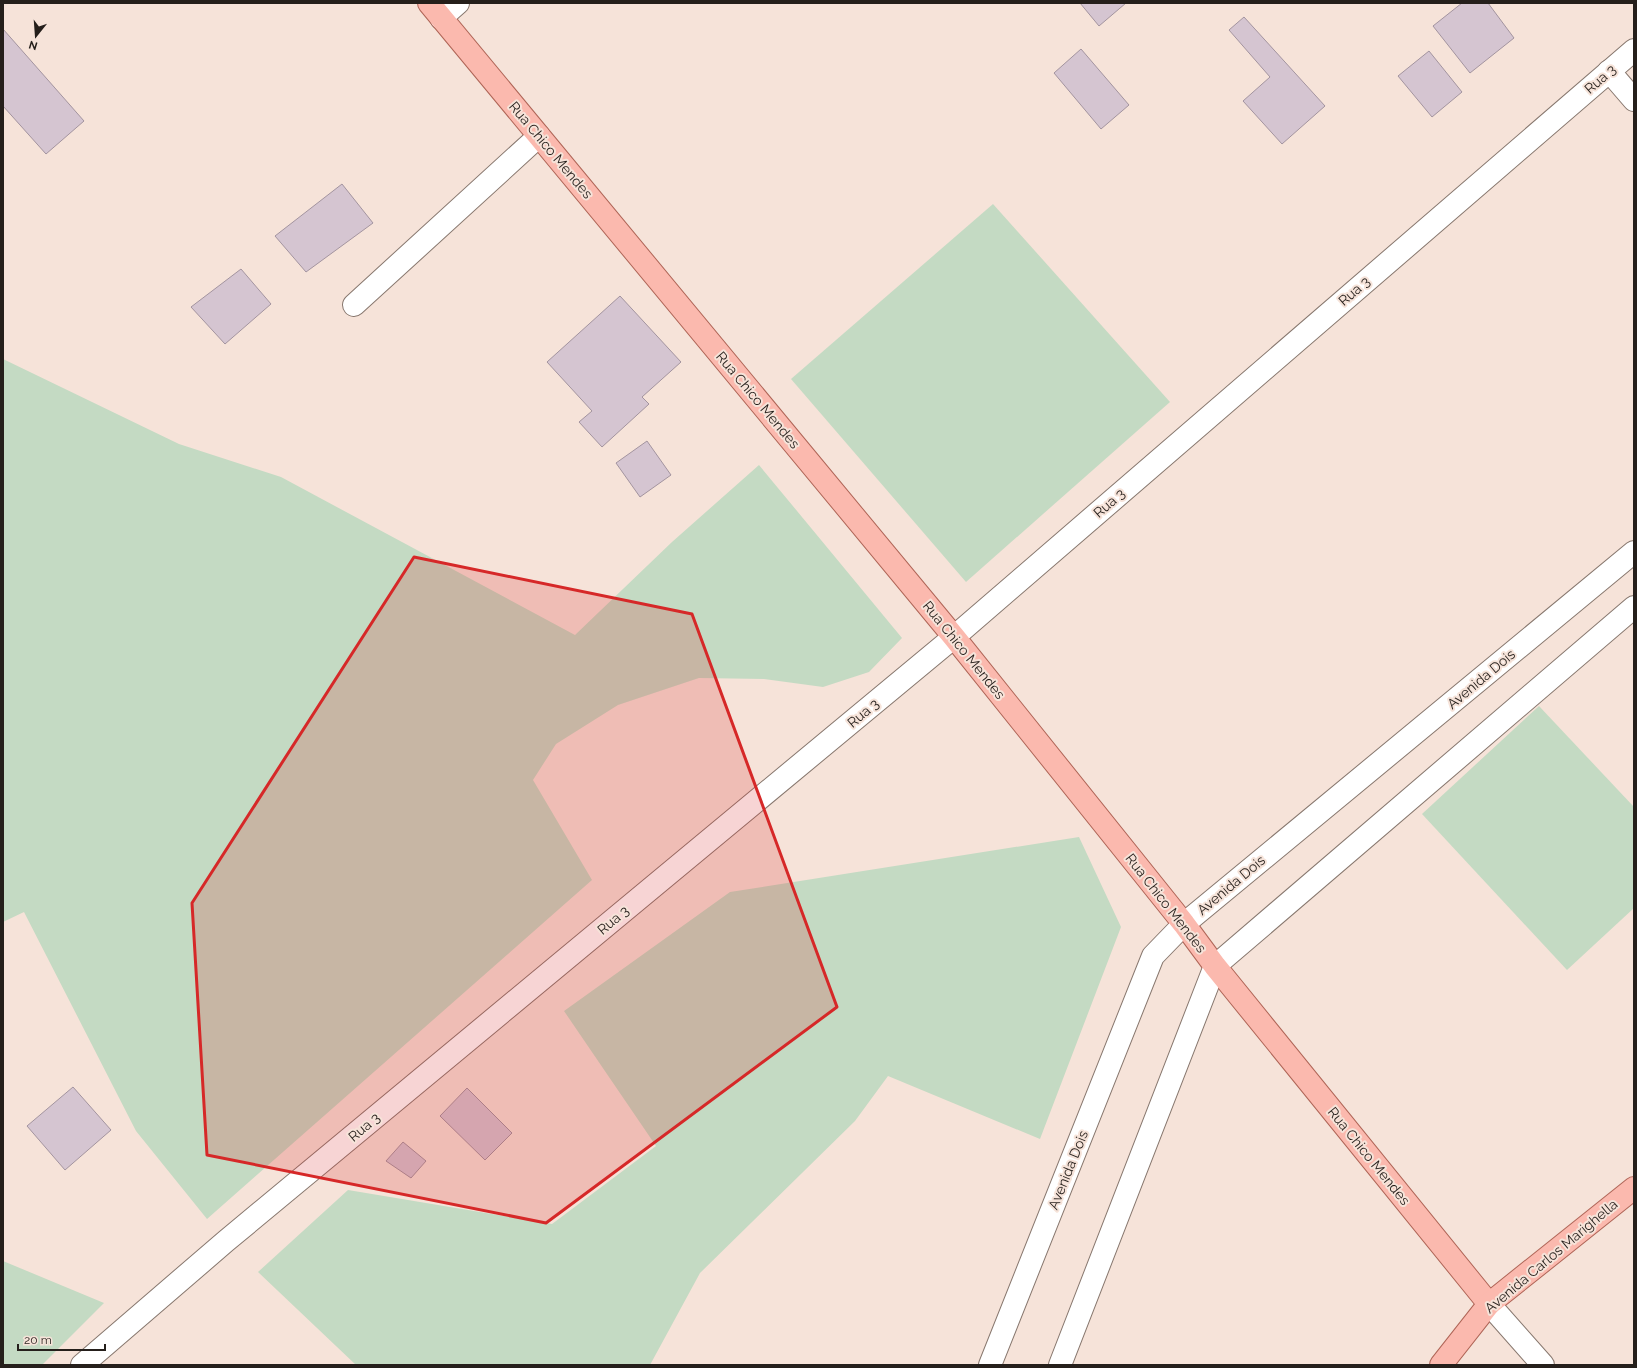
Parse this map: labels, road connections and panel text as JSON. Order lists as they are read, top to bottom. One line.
{"streets":{"main road":["Rua Chico Mendes","Avenida Carlos Marighella"],"street":["Rua 3","Avenida Dois"]},"crossings":[["Rua 3","Rua Chico Mendes"],["Rua Chico Mendes","Avenida Dois"],["Rua Chico Mendes","Avenida Carlos Marighella"]],"scale_bar":"20 m","north":"bottom"}
